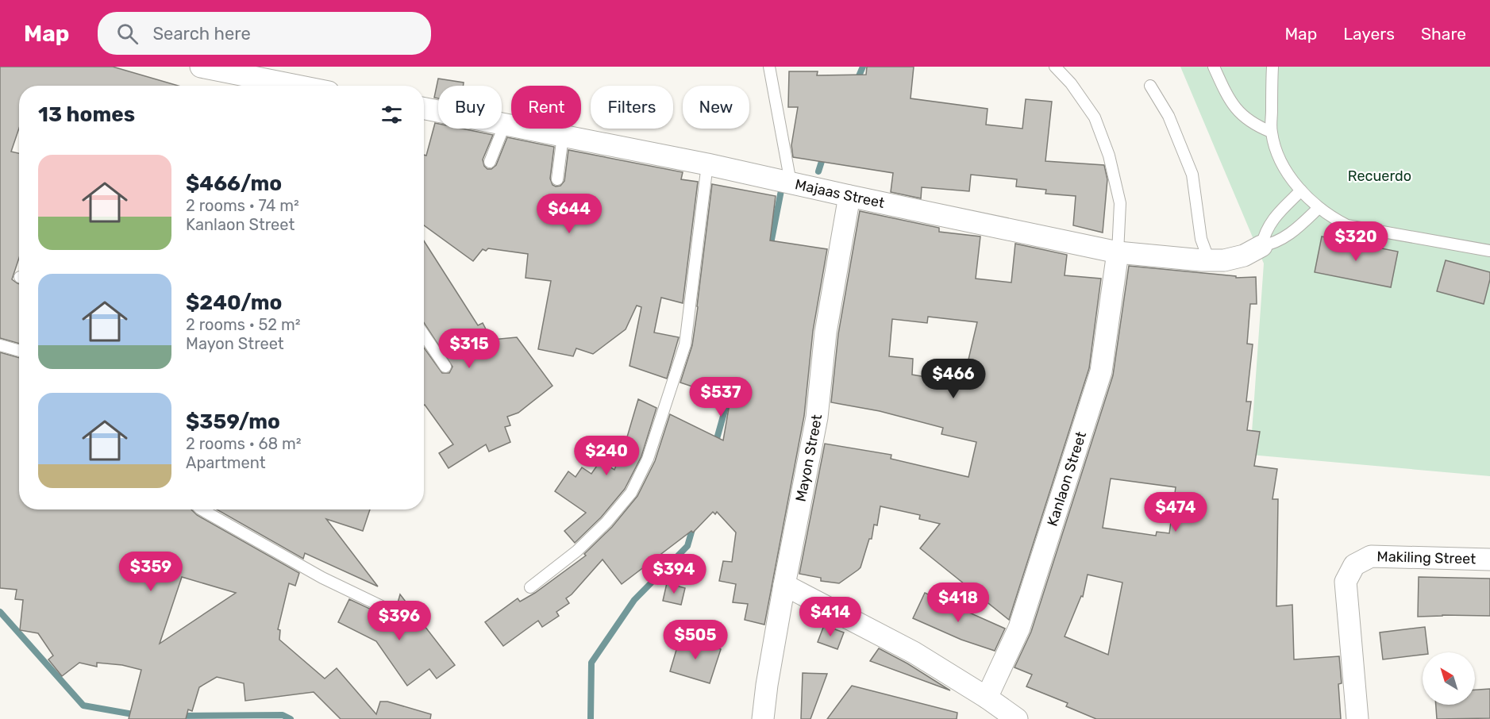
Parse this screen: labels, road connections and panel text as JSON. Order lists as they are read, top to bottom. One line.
{"streets":{"street":["Majaas Street","Mayon Street","Kanlaon Street","Makiling Street"]},"crossings":[["Majaas Street","Mayon Street"],["Majaas Street","Kanlaon Street"]],"parks":["Recuerdo"],"north":"top left","page":{"header":"Map","search":"Search here","nav":["Map","Layers","Share"],"chip":["Buy","Rent","Filters","New"],"heading":"13 homes","list":[{"name":"$466/mo","note":"2 rooms · 74 m² · Kanlaon Street"},{"name":"$240/mo","note":"2 rooms · 52 m² · Mayon Street"},{"name":"$359/mo","note":"2 rooms · 68 m² · Apartment"}],"price":["$644","$320","$315","$466","$537","$240","$474","$359","$394","$418","$414","$396","$505"]}}
